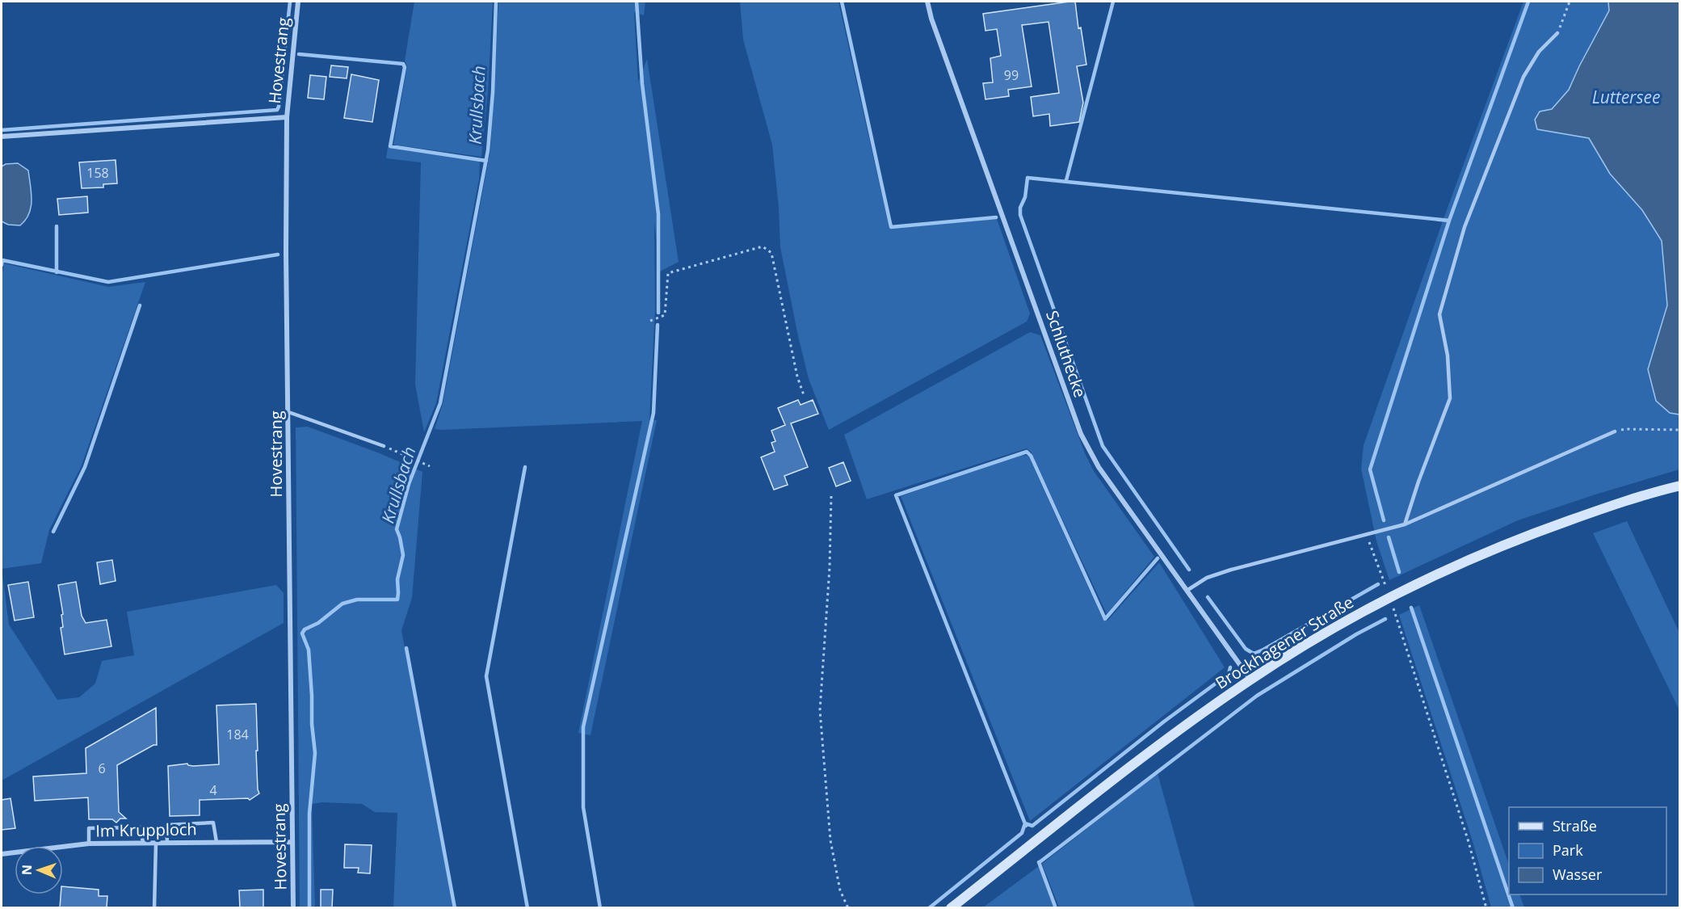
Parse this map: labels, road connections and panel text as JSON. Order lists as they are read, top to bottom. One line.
{"streets":{"main road":["Brockhagener Straße"],"street":["Hovestrang","Schluthecke","Im Krupploch"]},"crossings":[["Hovestrang","Im Krupploch"],["Schluthecke","Brockhagener Straße"]],"water":["Luttersee","Krullsbach"],"house_numbers":["99","158","184","6","4"],"legend":["Straße","Park","Wasser"],"north":"left"}
